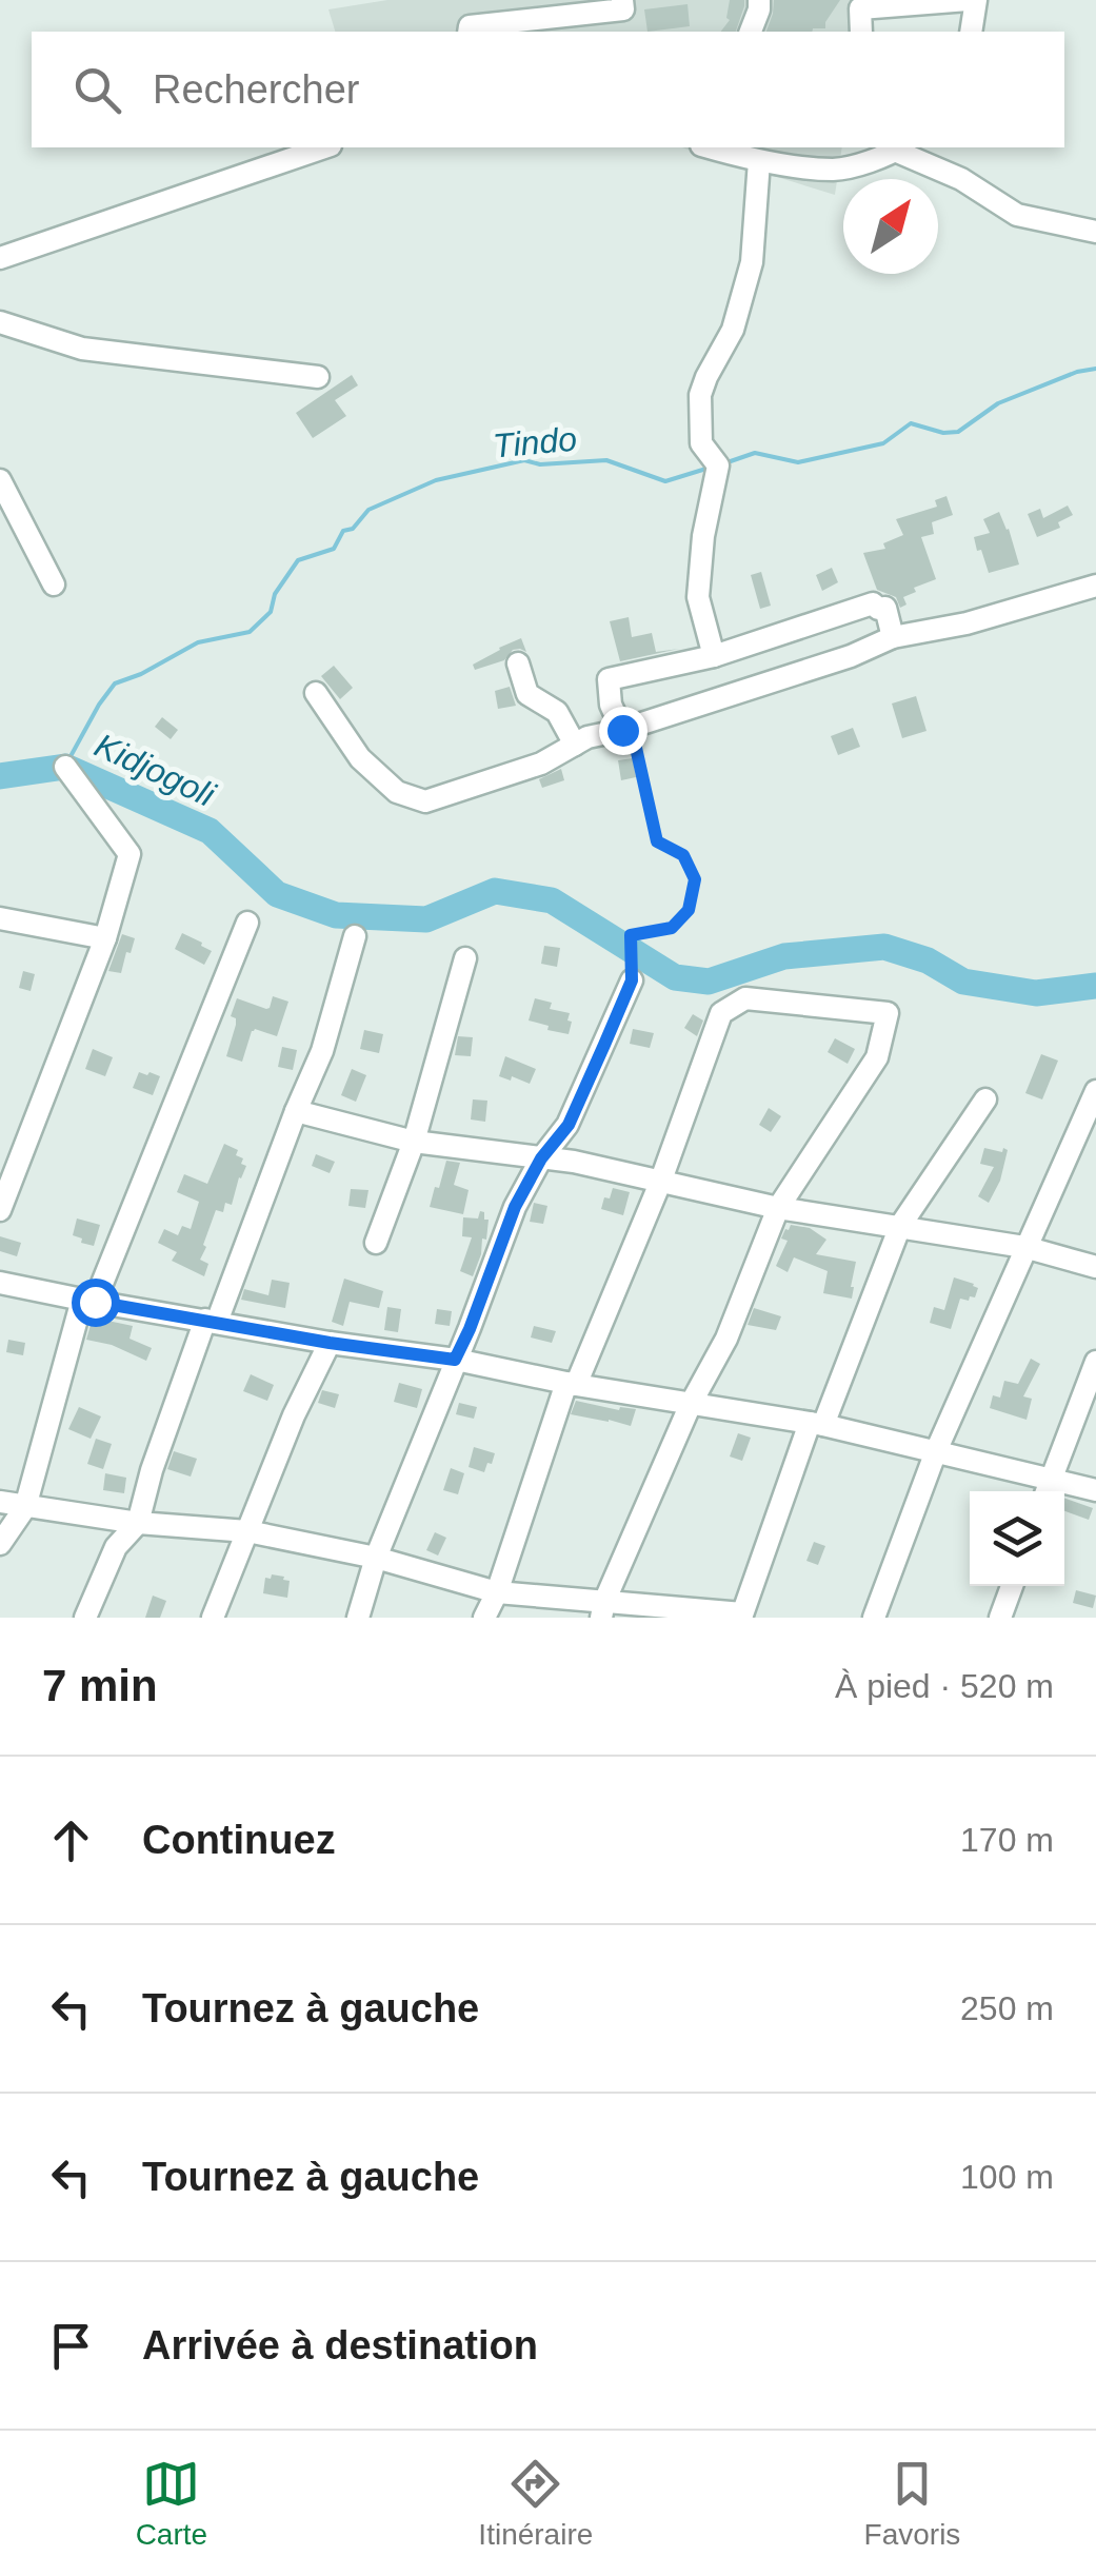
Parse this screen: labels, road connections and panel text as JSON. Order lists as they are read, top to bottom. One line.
{"water":["Tindo","Kidjogoli"],"north":"top right","page":{"search":"Rechercher","heading":["7 min","À pied · 520 m"],"list":[["Continuez","170 m"],["Tournez à gauche","250 m"],["Tournez à gauche","100 m"],"Arrivée à destination"],"nav":["Carte","Itinéraire","Favoris"]}}
